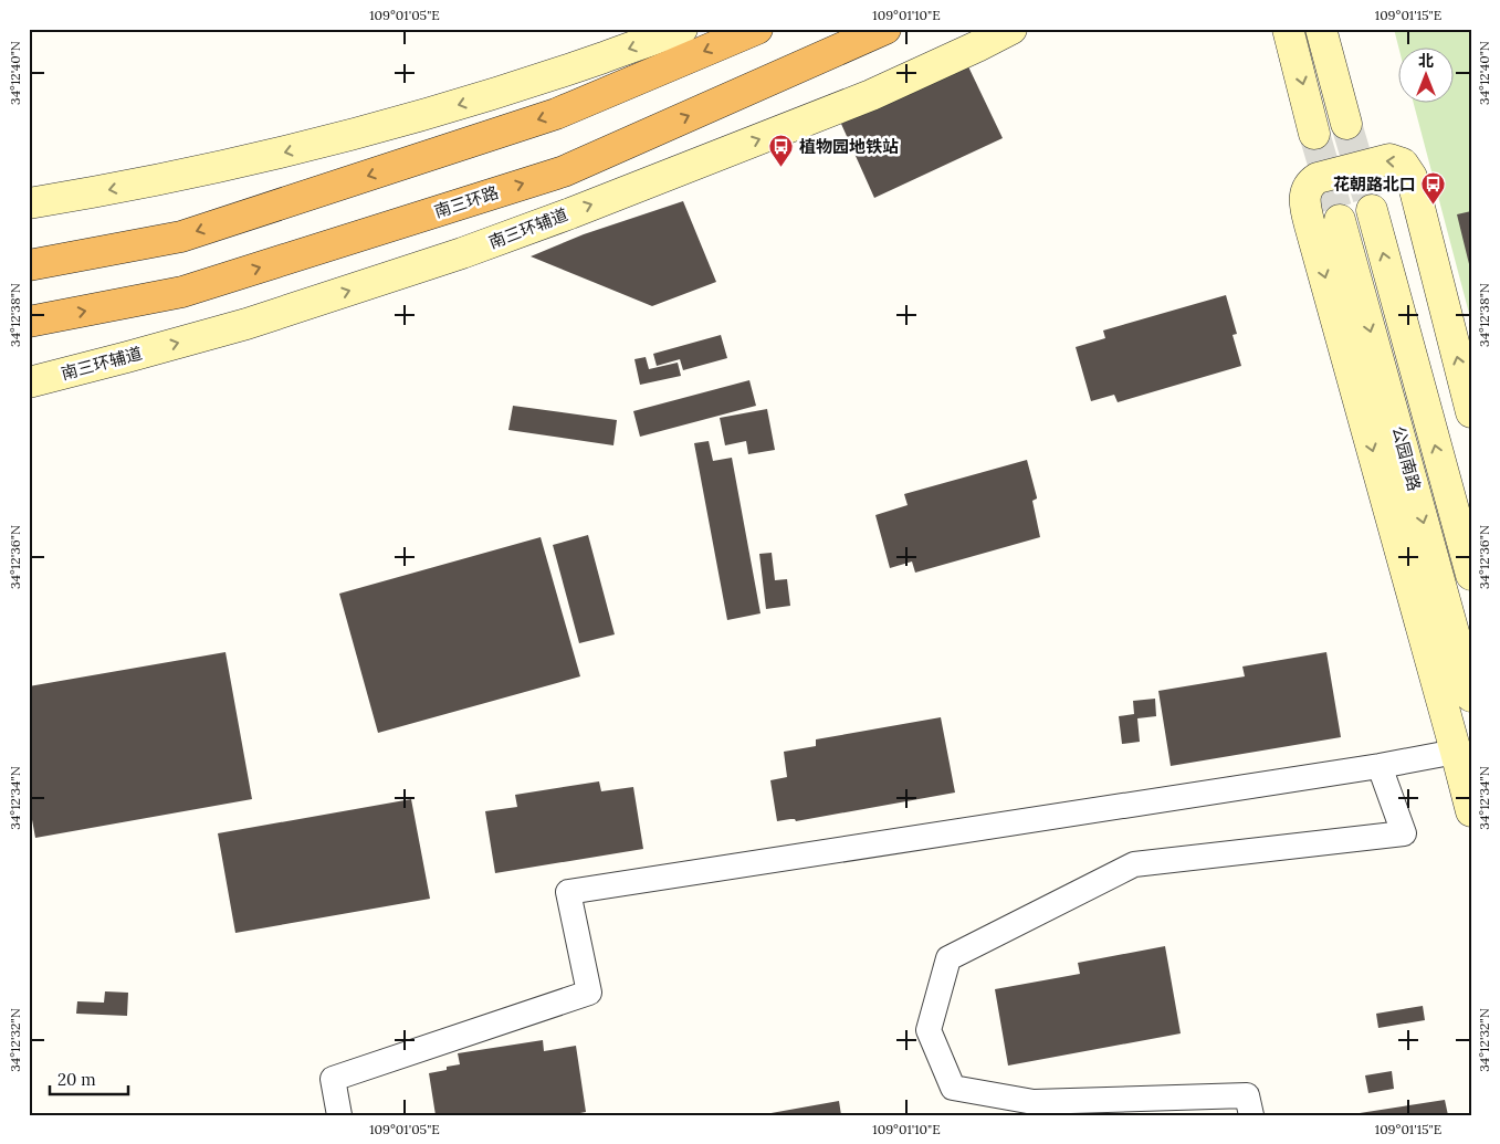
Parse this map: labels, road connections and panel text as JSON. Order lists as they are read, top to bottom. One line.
{"streets":{"highway":["南三环路"],"main road":["南三环辅道","公园南路"]},"places":{"bus stop":["植物园地铁站","花朝路北口"]},"scale_bar":"20 m","north":"top","coordinates":["109°01'05\"E","109°01'10\"E","109°01'15\"E","34°12'40\"N","34°12'38\"N","34°12'36\"N","34°12'34\"N","34°12'32\"N"]}
